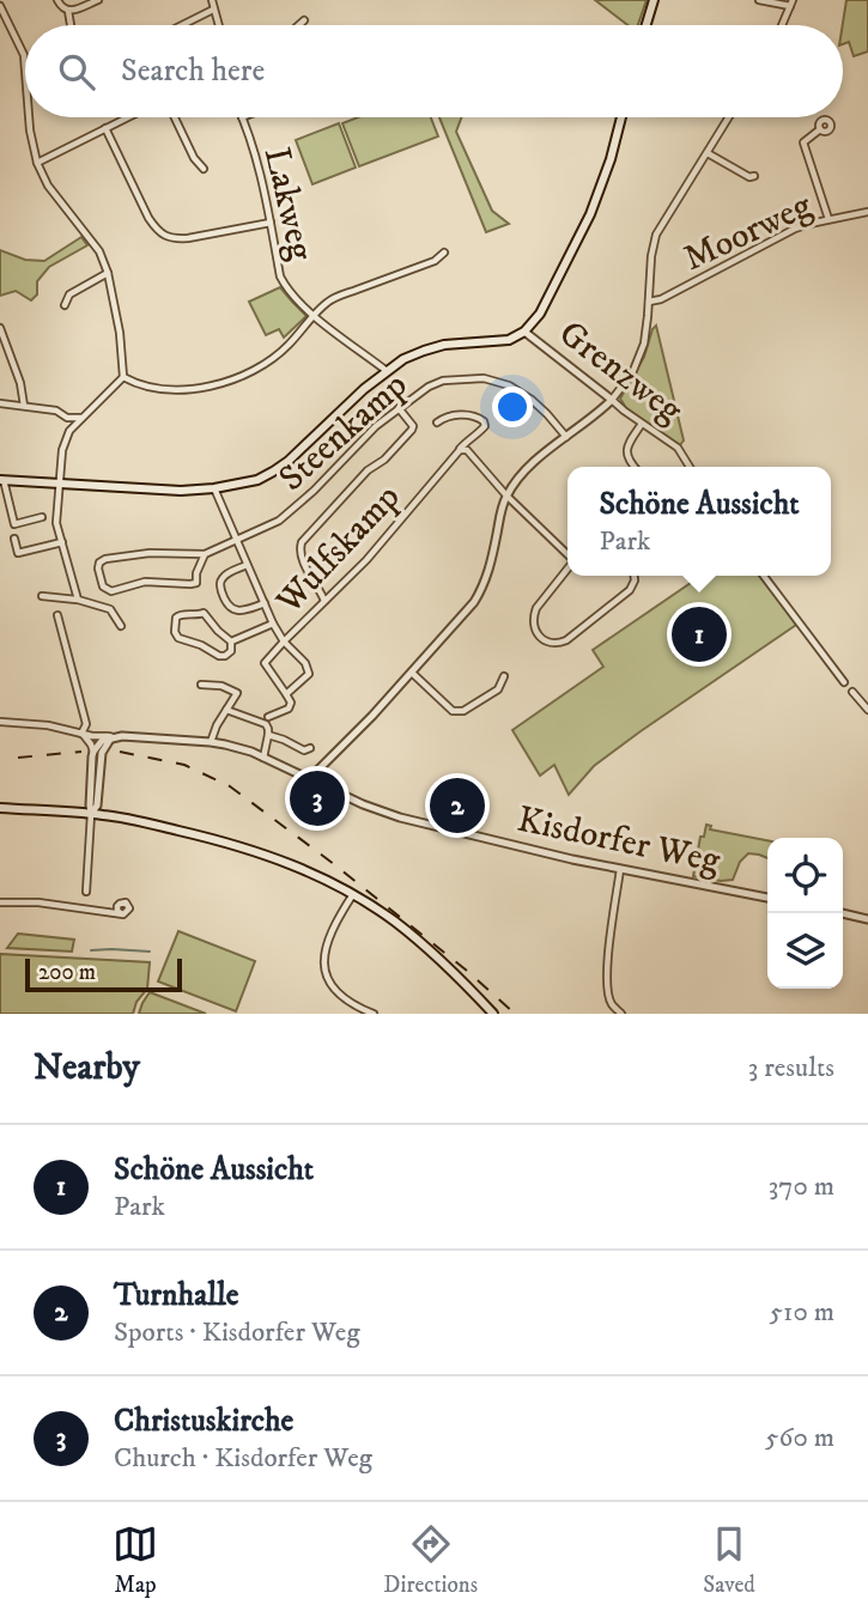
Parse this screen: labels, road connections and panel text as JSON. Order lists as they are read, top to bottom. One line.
{"streets":{"street":["Lakweg","Moorweg","Grenzweg","Steenkamp","Wulfskamp","Kisdorfer Weg"]},"crossings":[["Steenkamp","Wulfskamp"]],"scale_bar":"200 m","page":{"search":"Search here","popup":["Schöne Aussicht","Park"],"pins":["1","3","2"],"scale":"200 m","heading":["Nearby","3 results"],"list":[{"mark":"1","name":"Schöne Aussicht","note":"Park","value":"370 m"},{"mark":"2","name":"Turnhalle","note":"Sports · Kisdorfer Weg","value":"510 m"},{"mark":"3","name":"Christuskirche","note":"Church · Kisdorfer Weg","value":"560 m"}],"nav":["Map","Directions","Saved"]}}
